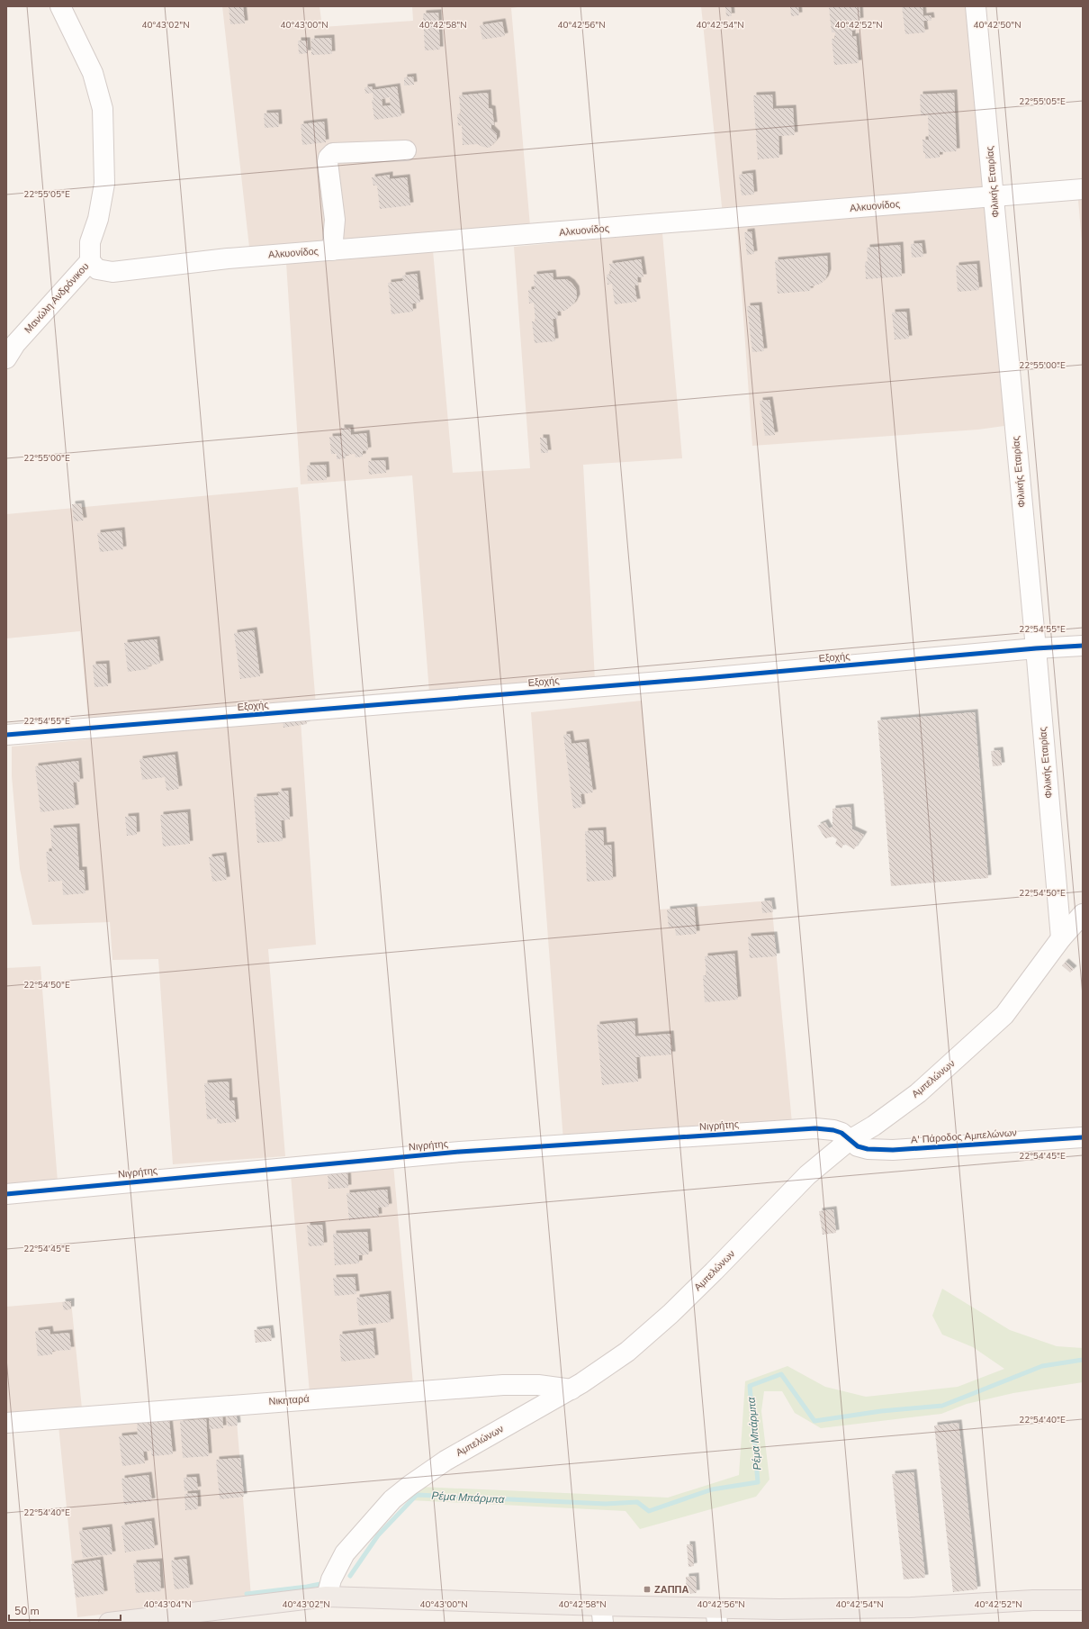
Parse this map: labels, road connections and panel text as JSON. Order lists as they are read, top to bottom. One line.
{"streets":{"street":["Φιλικής Εταιρίας","Αλκυονίδος","Μανώλη Ανδρόνικου","Εξοχής","Αμπελώνων","Νιγρήτης","Α' Πάροδος Αμπελώνων","Νικηταρά"]},"crossings":[["Φιλικής Εταιρίας","Αλκυονίδος"],["Φιλικής Εταιρίας","Εξοχής"],["Φιλικής Εταιρίας","Αμπελώνων"],["Αλκυονίδος","Μανώλη Ανδρόνικου"],["Αμπελώνων","Νιγρήτης"],["Αμπελώνων","Α' Πάροδος Αμπελώνων"],["Αμπελώνων","Νικηταρά"],["Νιγρήτης","Α' Πάροδος Αμπελώνων"]],"water":["Ρέμα Μπάρμπα"],"places":{"transit":["ΖΑΠΠΑ"]},"scale_bar":"50 m","coordinates":["40°43'02\"N","40°43'00\"N","40°42'58\"N","40°42'56\"N","40°42'54\"N","40°42'52\"N","40°42'50\"N","22°55'05\"E","22°55'00\"E","22°54'55\"E","22°54'50\"E","22°54'45\"E","22°54'40\"E","40°43'04\"N"]}
